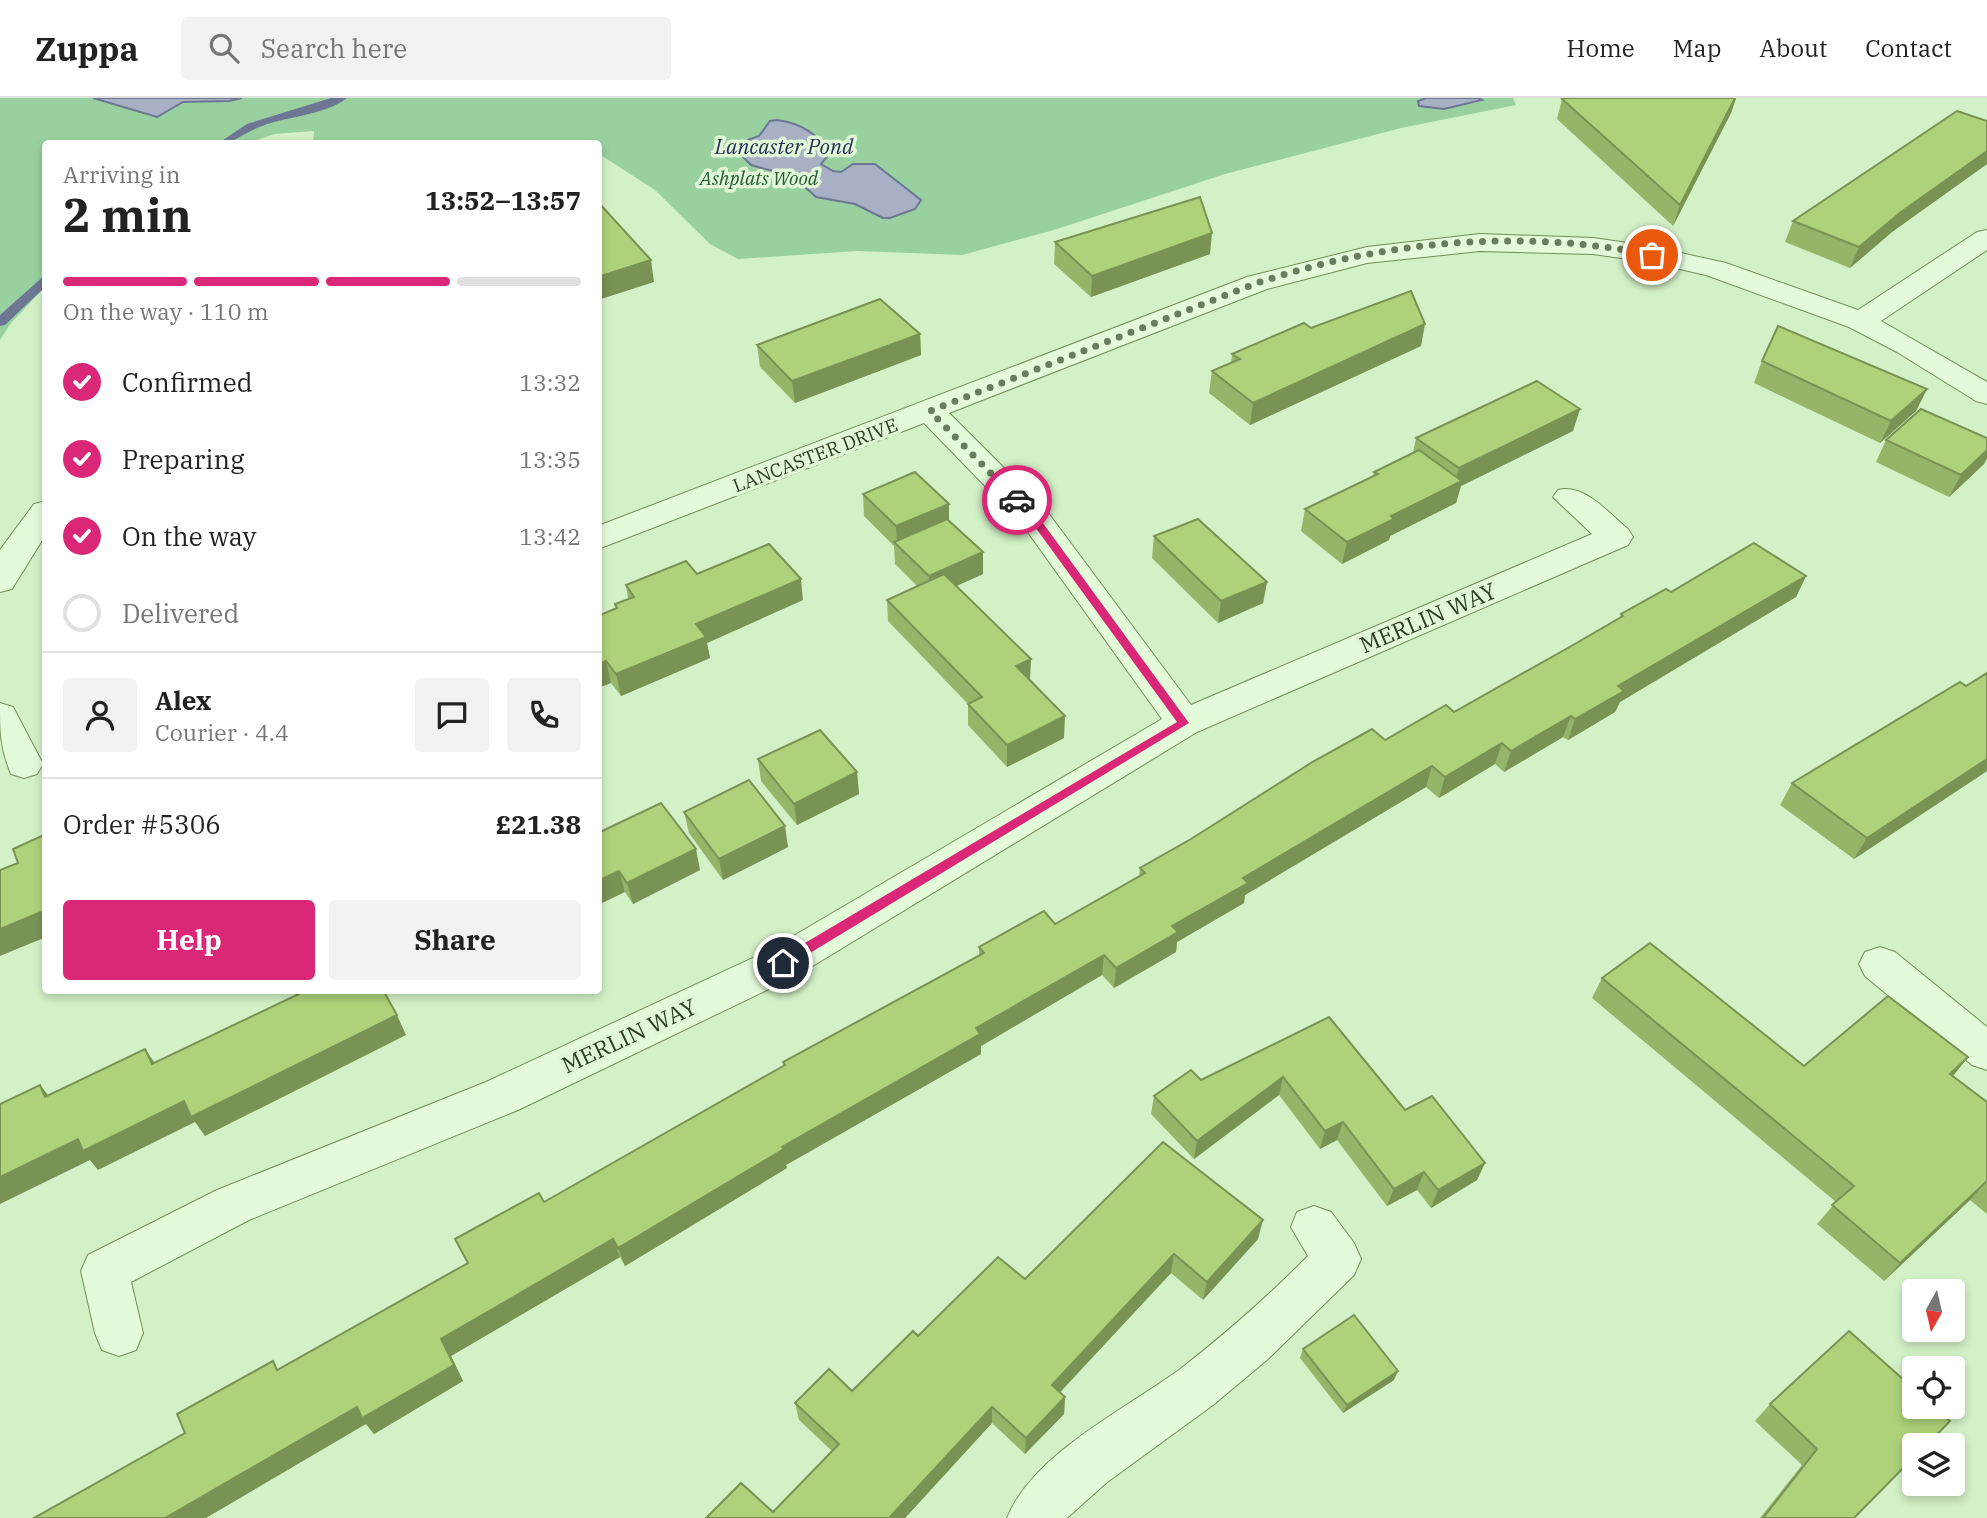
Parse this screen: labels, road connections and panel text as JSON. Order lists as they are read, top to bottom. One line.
{"streets":{"street":["LANCASTER DRIVE","MERLIN WAY"]},"water":["Lancaster Pond"],"parks":["Ashplats Wood"],"north":"bottom","page":{"header":"Zuppa","search":"Search here","nav":["Home","Map","About","Contact"],"heading":["2 min","Arriving in","13:52–13:57"],"panel":["Alex","Courier · 4.4","Order #5306","£21.38"],"bar":"On the way · 110 m","list":[["Confirmed","13:32"],["Preparing","13:35"],["On the way","13:42"],"Delivered"],"buttons":["Help","Share"]}}
